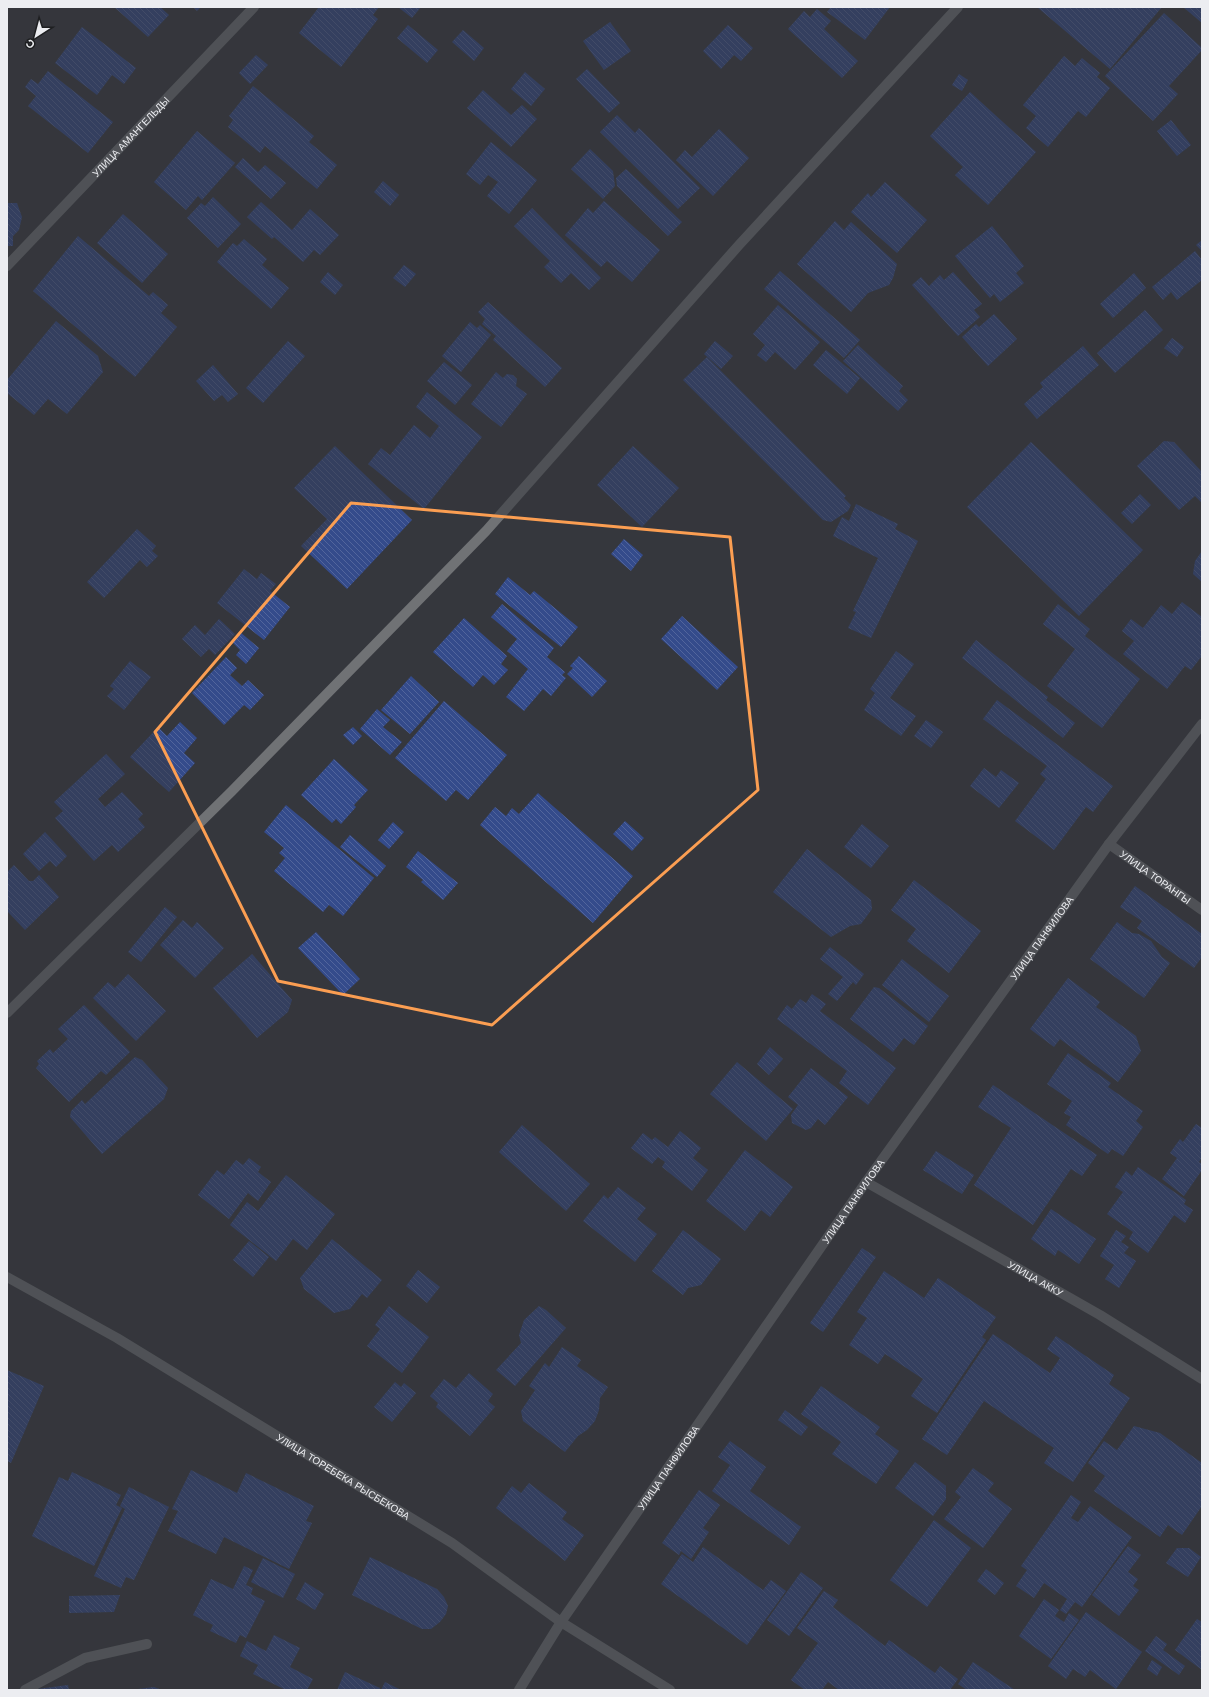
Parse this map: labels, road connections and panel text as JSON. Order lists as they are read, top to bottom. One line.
{"streets":{"street":["УЛИЦА АМАНГЕЛЬДЫ","УЛИЦА ТОРАНГЫ","УЛИЦА ПАНФИЛОВА","УЛИЦА АККУ","УЛИЦА ТОРЕБЕКА РЫСБЕКОВА"]},"crossings":[["УЛИЦА ТОРАНГЫ","УЛИЦА ПАНФИЛОВА"],["УЛИЦА ПАНФИЛОВА","УЛИЦА АККУ"],["УЛИЦА ПАНФИЛОВА","УЛИЦА ТОРЕБЕКА РЫСБЕКОВА"]],"north":"bottom left"}
